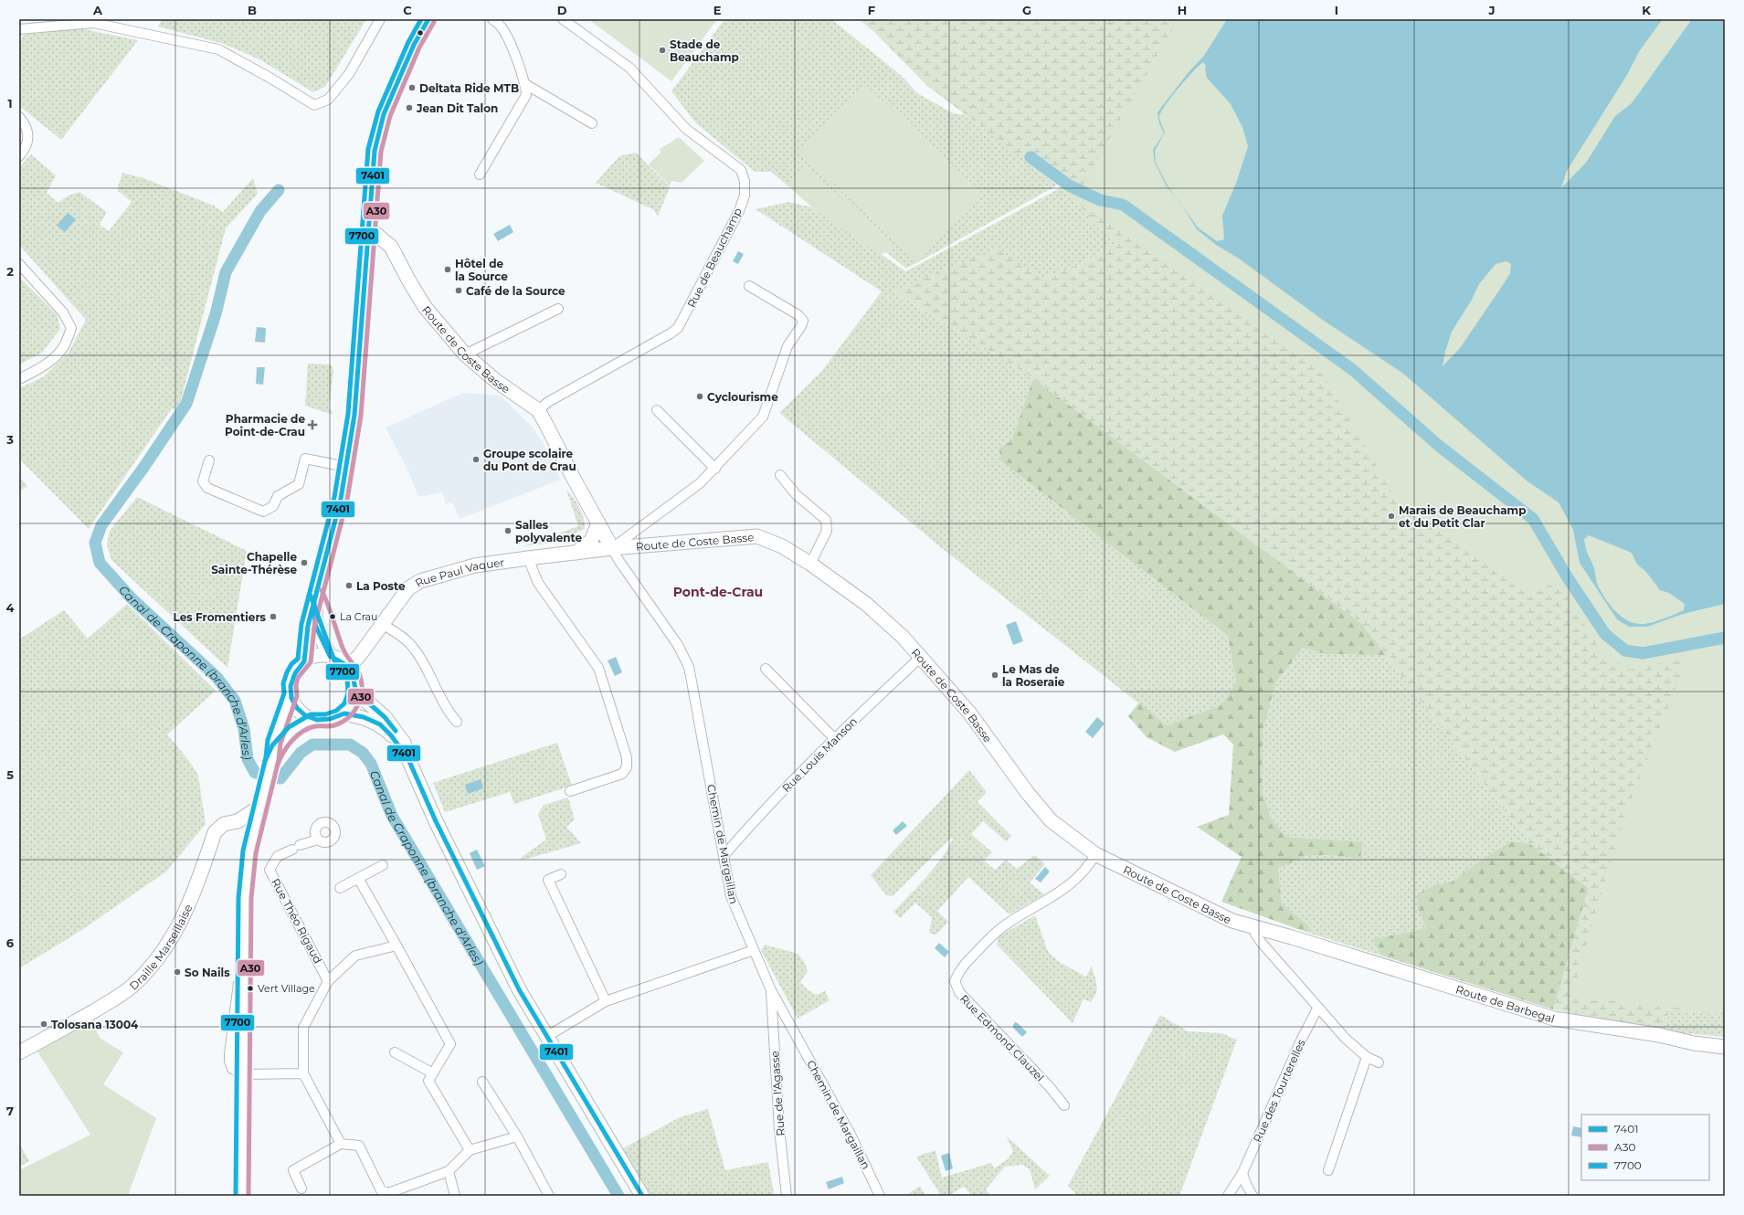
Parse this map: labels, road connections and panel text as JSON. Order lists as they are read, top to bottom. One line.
{"streets":{"street":["Rue de Beauchamp","Route de Coste Basse","Rue Paul Vaquer","Rue Louis Manson","Chemin de Margaillan","Rue Théo Rigaud","Draille Marseillaise","Route de Barbegal","Rue Edmond Clauzel","Rue des Tourterelles","Rue de l'Agasse"]},"crossings":[["Rue de Beauchamp","Route de Coste Basse"],["Route de Coste Basse","Rue Paul Vaquer"],["Route de Coste Basse","Rue Louis Manson"],["Route de Coste Basse","Chemin de Margaillan"],["Route de Coste Basse","Route de Barbegal"],["Route de Coste Basse","Rue Edmond Clauzel"],["Rue Paul Vaquer","Chemin de Margaillan"],["Rue Louis Manson","Chemin de Margaillan"],["Chemin de Margaillan","Rue de l'Agasse"]],"districts":["Pont-de-Crau"],"water":["Canal de Craponne (branche d'Arles)"],"places":{"other":["Stade de Beauchamp","Deltata Ride MTB","Jean Dit Talon","Hôtel de la Source","Café de la Source","Cyclourisme","Groupe scolaire du Pont de Crau","Marais de Beauchamp et du Petit Clar","Salles polyvalente","Chapelle Sainte-Thérèse","La Poste","Les Fromentiers","La Crau","Le Mas de la Roseraie","So Nails","Vert Village","Tolosana 13004"],"health":["Pharmacie de Point-de-Crau"]},"lines":["transit line 7401","transit line 7700","transit line A30"],"legend":["7401","A30","7700"],"grid":{"columns":["A","B","C","D","E","F","G","H","I","J","K"],"rows":["1","2","3","4","5","6","7"]}}
